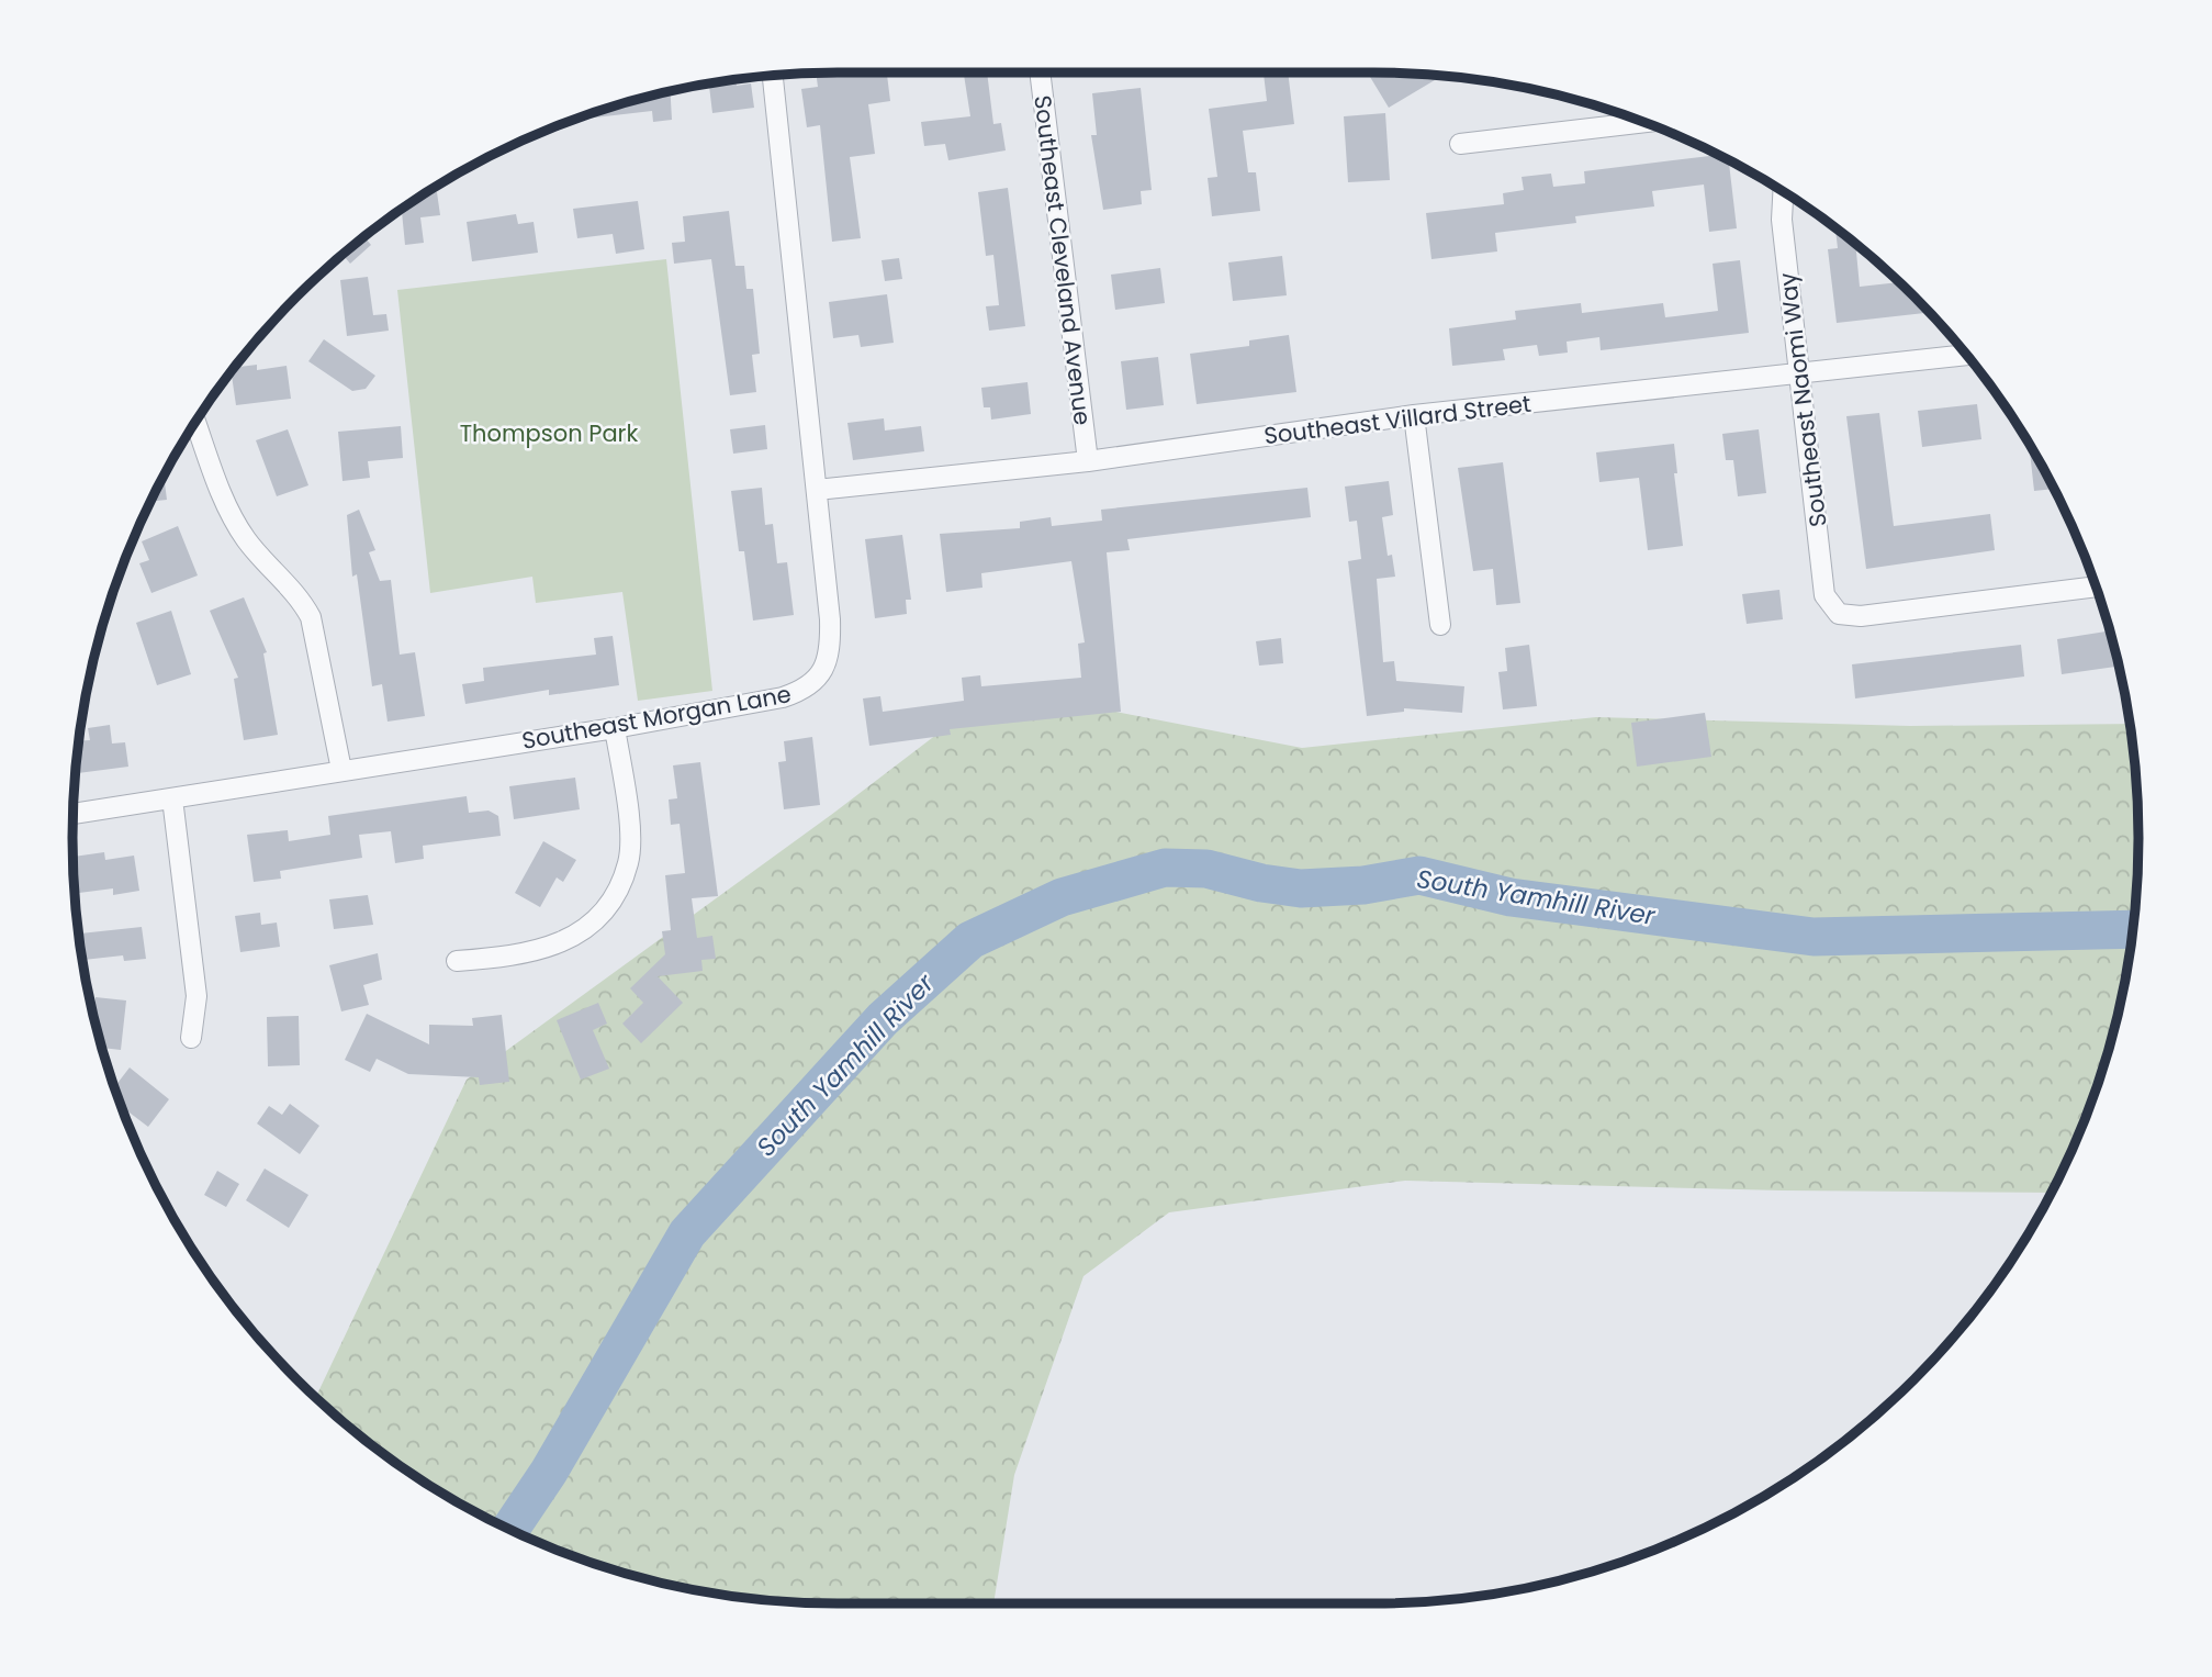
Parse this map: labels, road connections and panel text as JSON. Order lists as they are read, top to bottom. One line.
{"streets":{"street":["Southeast Cleveland Avenue","Southeast Naomi Way","Southeast Villard Street","Southeast Morgan Lane"]},"crossings":[["Southeast Cleveland Avenue","Southeast Villard Street"],["Southeast Naomi Way","Southeast Villard Street"],["Southeast Villard Street","Southeast Morgan Lane"]],"water":["South Yamhill River"],"parks":["Thompson Park"]}
